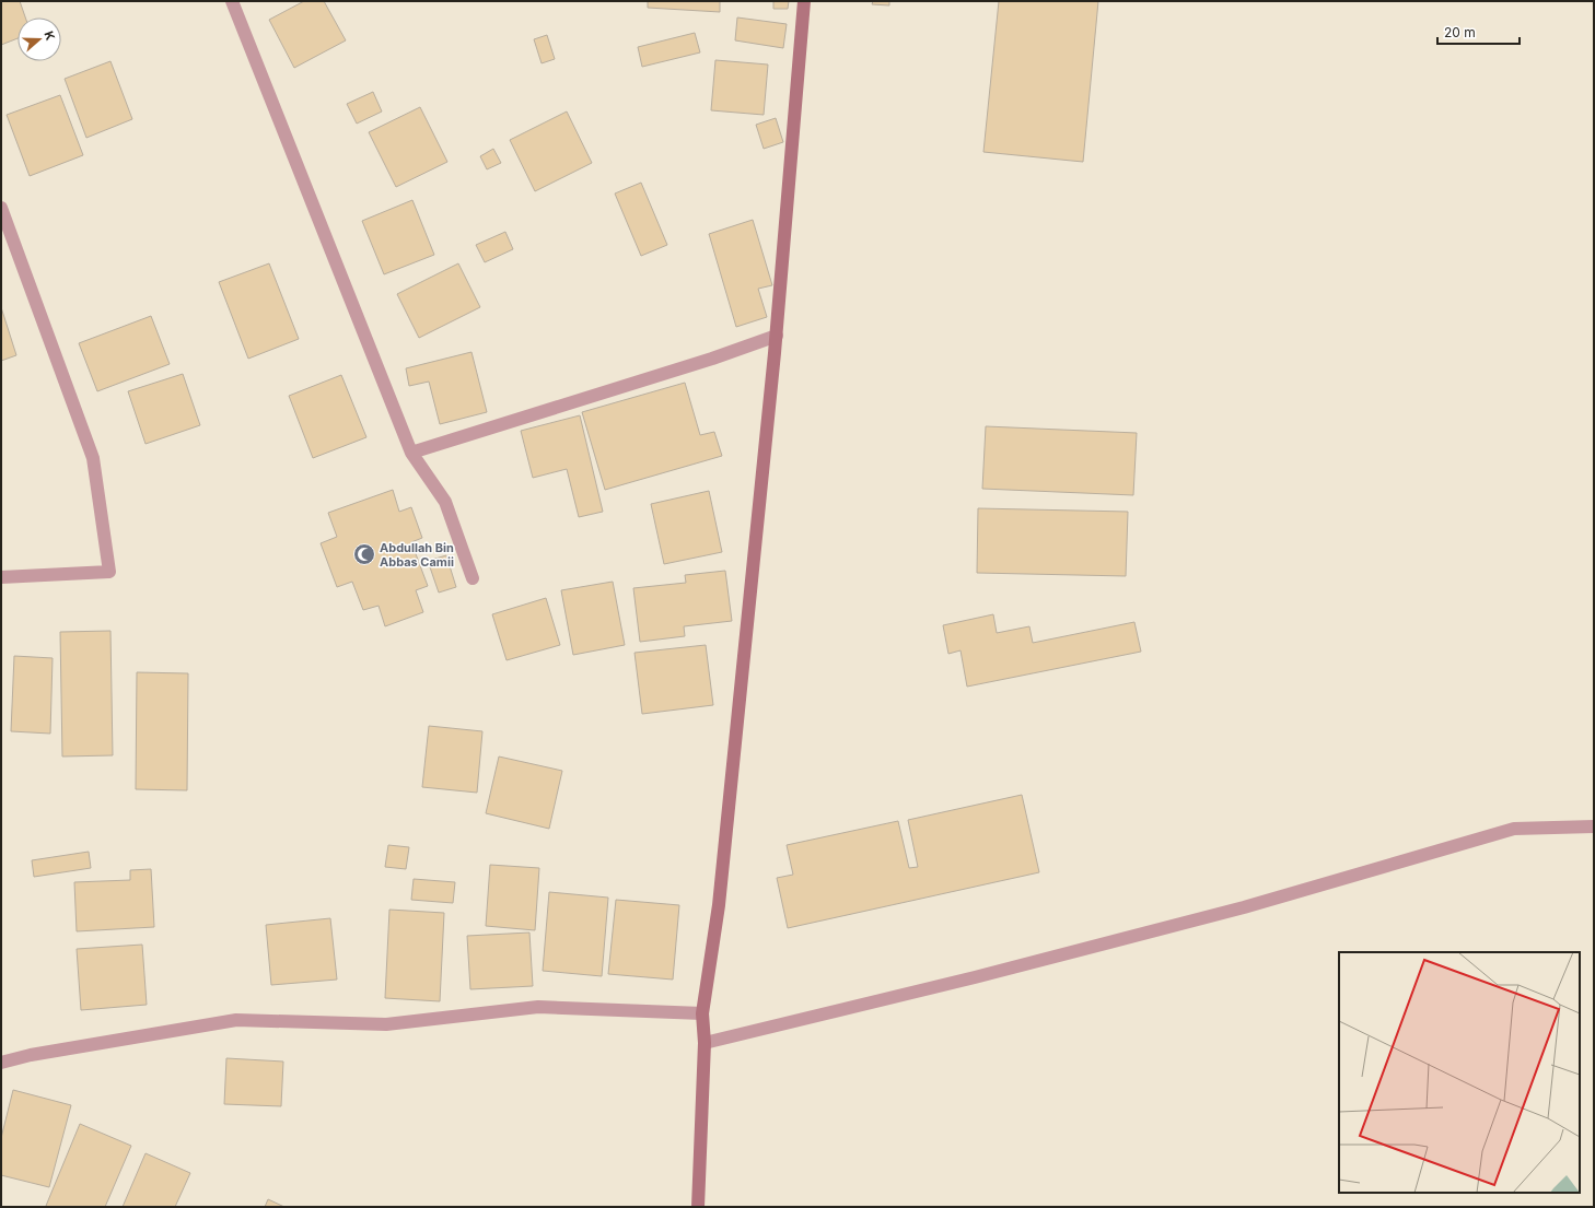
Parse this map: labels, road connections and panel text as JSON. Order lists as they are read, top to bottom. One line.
{"places":{"mosque":["Abdullah Bin Abbas Camii"]},"scale_bar":"20 m","north":"right"}
